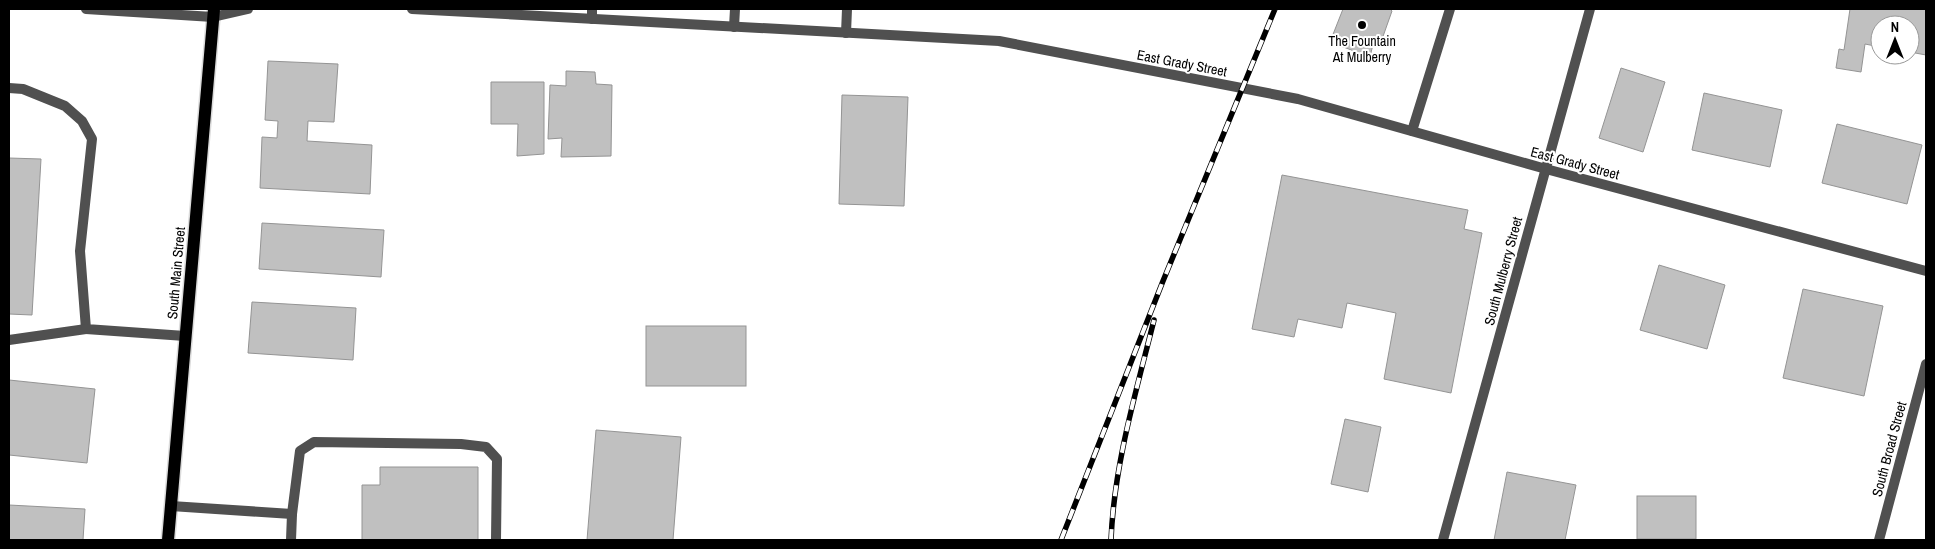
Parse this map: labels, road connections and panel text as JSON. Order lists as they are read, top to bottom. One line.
{"streets":{"main road":["South Main Street"],"street":["East Grady Street","South Mulberry Street","South Broad Street"]},"crossings":[["East Grady Street","South Mulberry Street"]],"places":["The Fountain At Mulberry"],"north":"top"}
